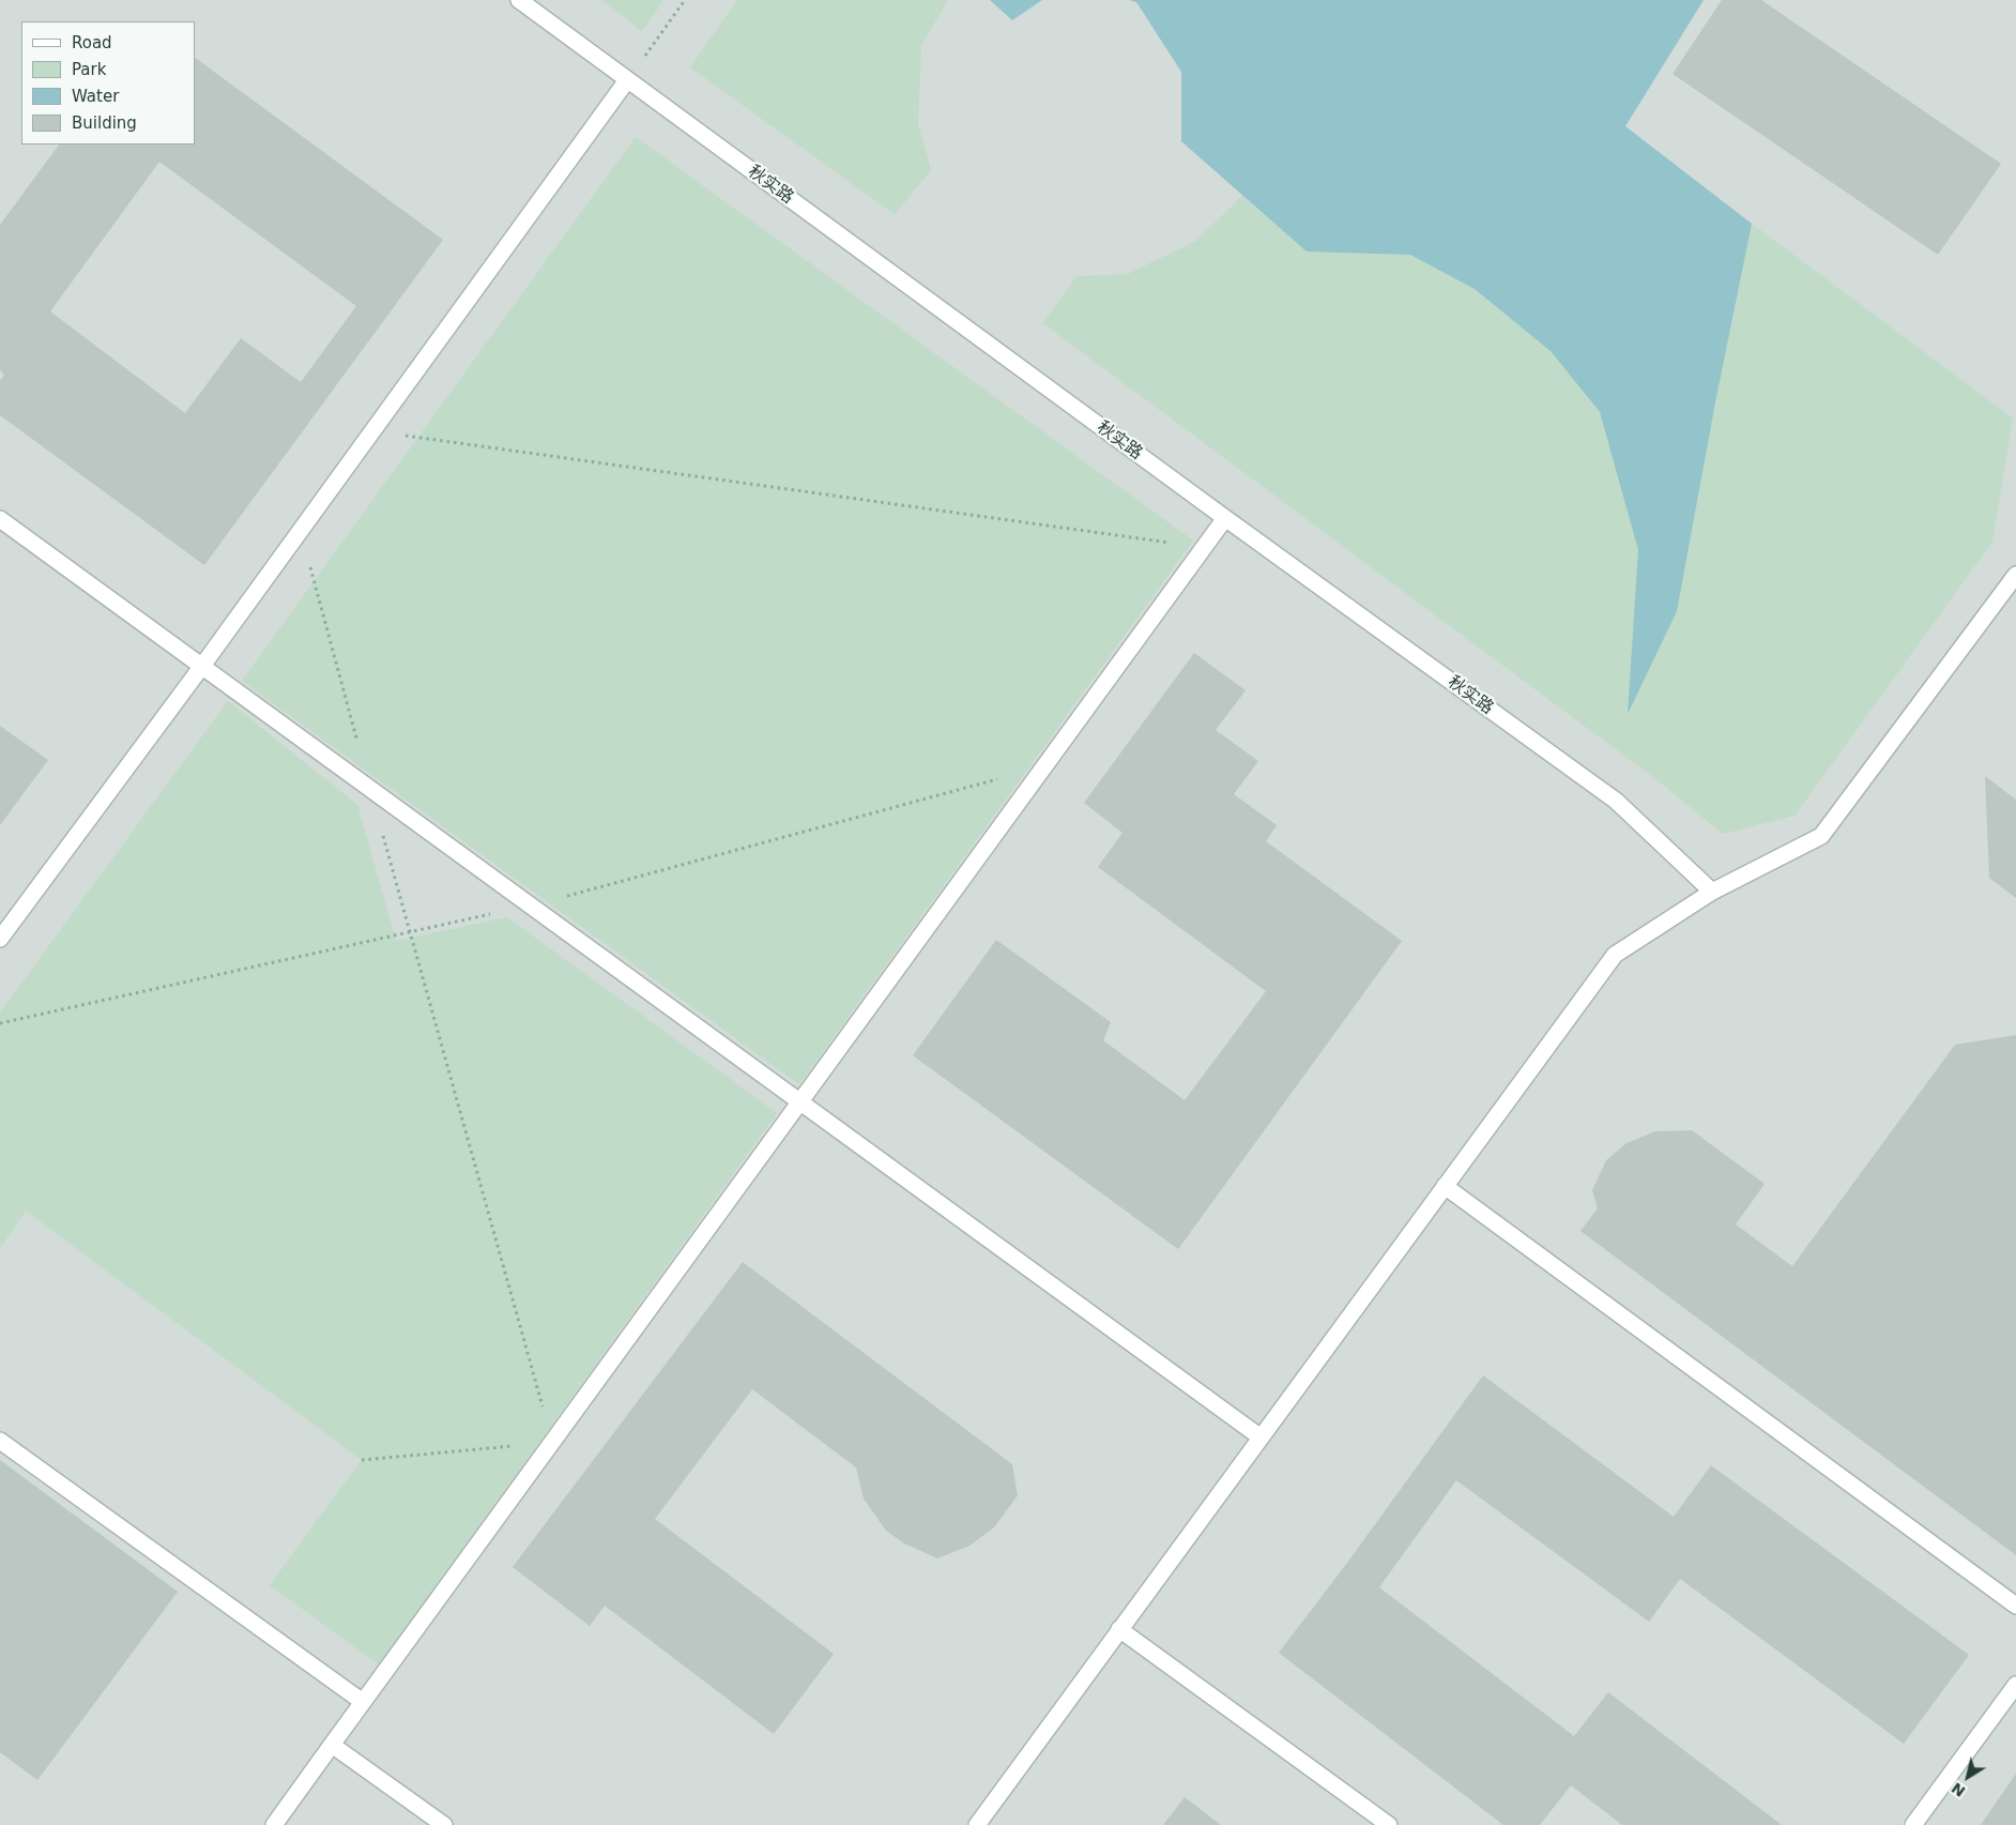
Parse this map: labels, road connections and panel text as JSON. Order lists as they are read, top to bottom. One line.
{"streets":{"lane":["秋实路"]},"legend":["Road","Park","Water","Building"],"north":"bottom left"}
